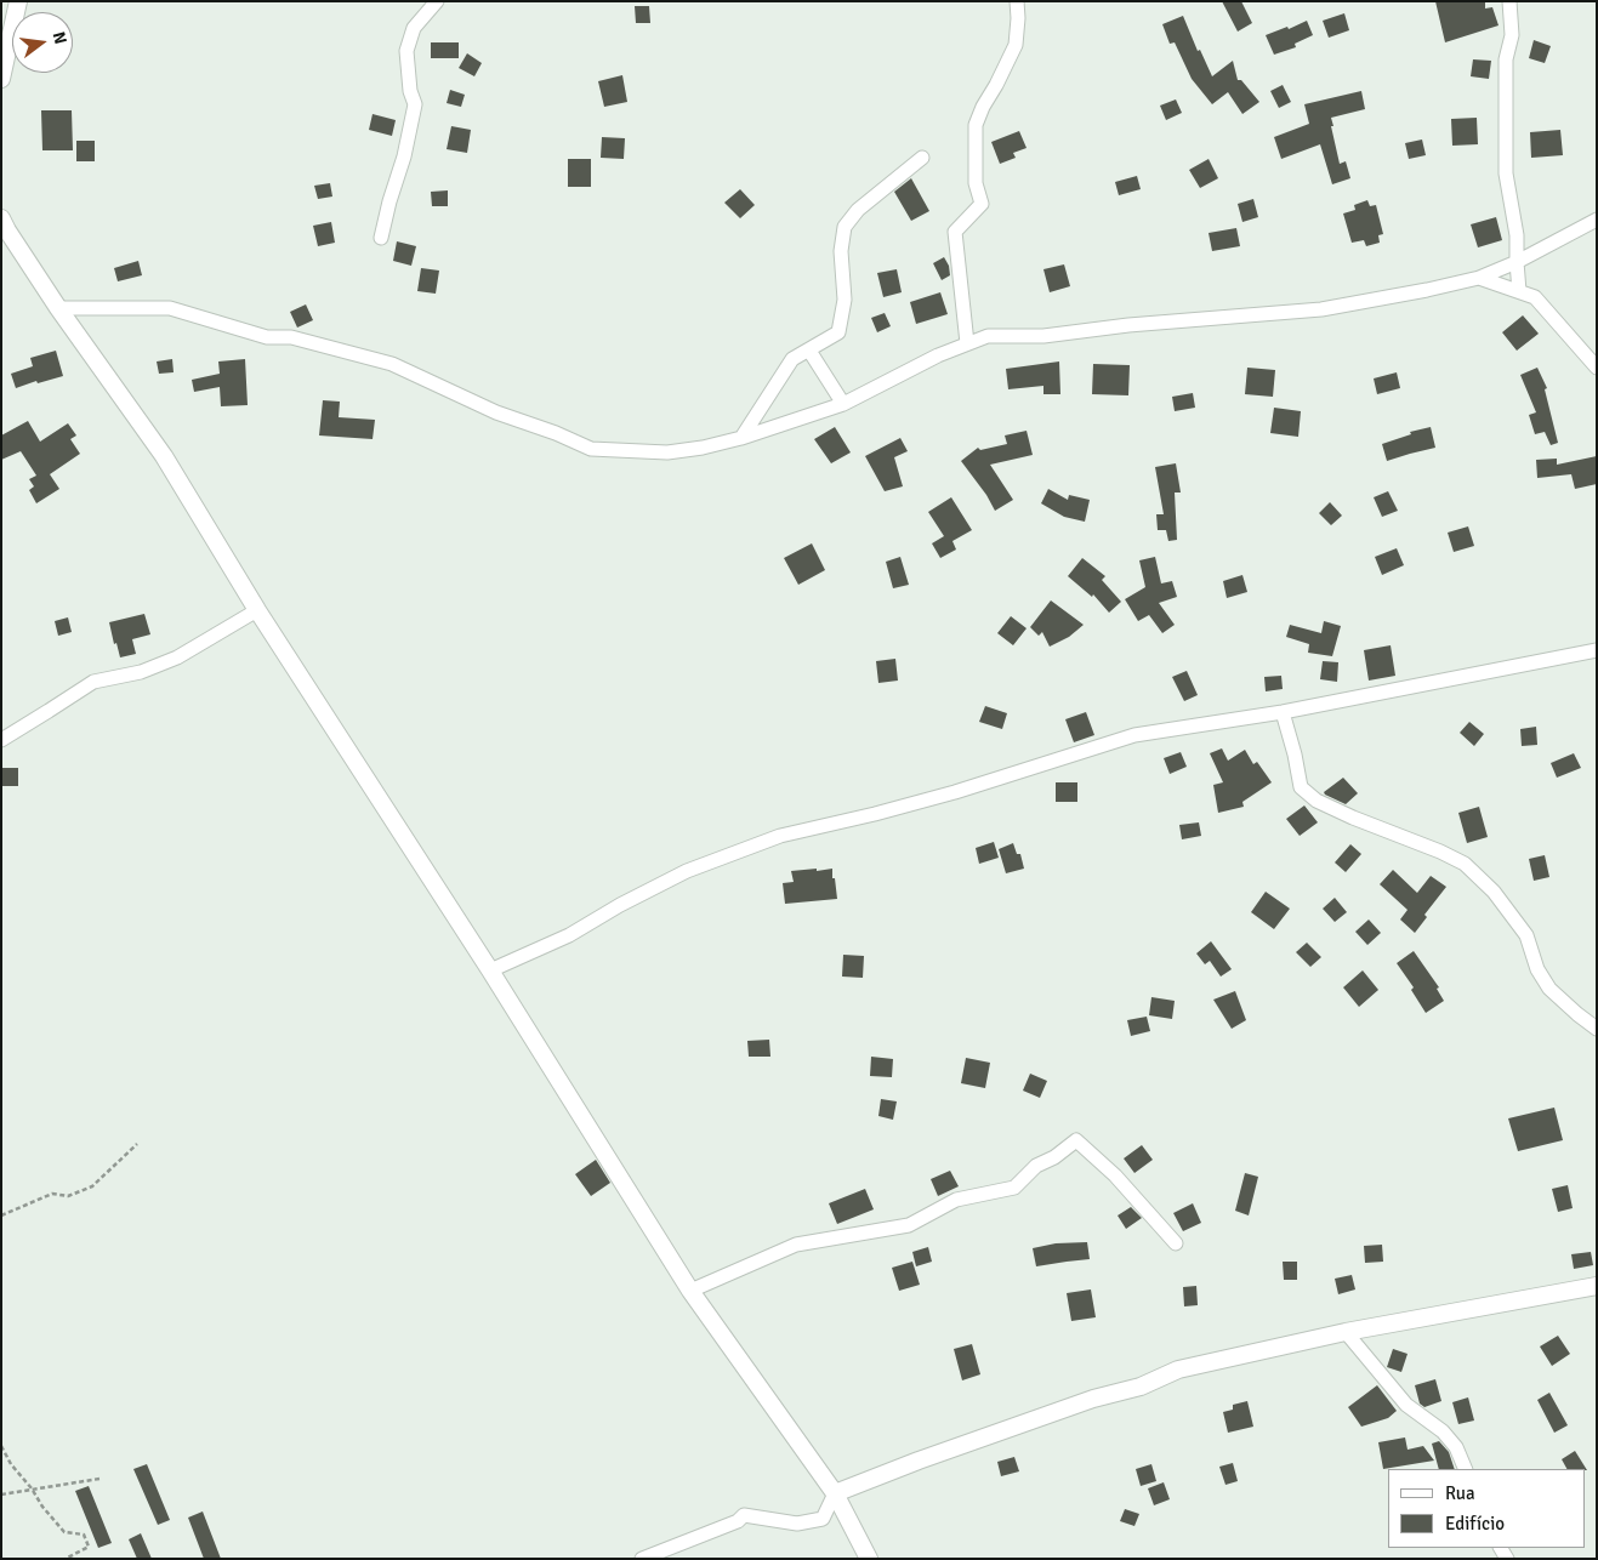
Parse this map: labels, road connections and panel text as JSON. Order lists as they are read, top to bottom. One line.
{"legend":["Rua","Edifício"],"north":"right"}
